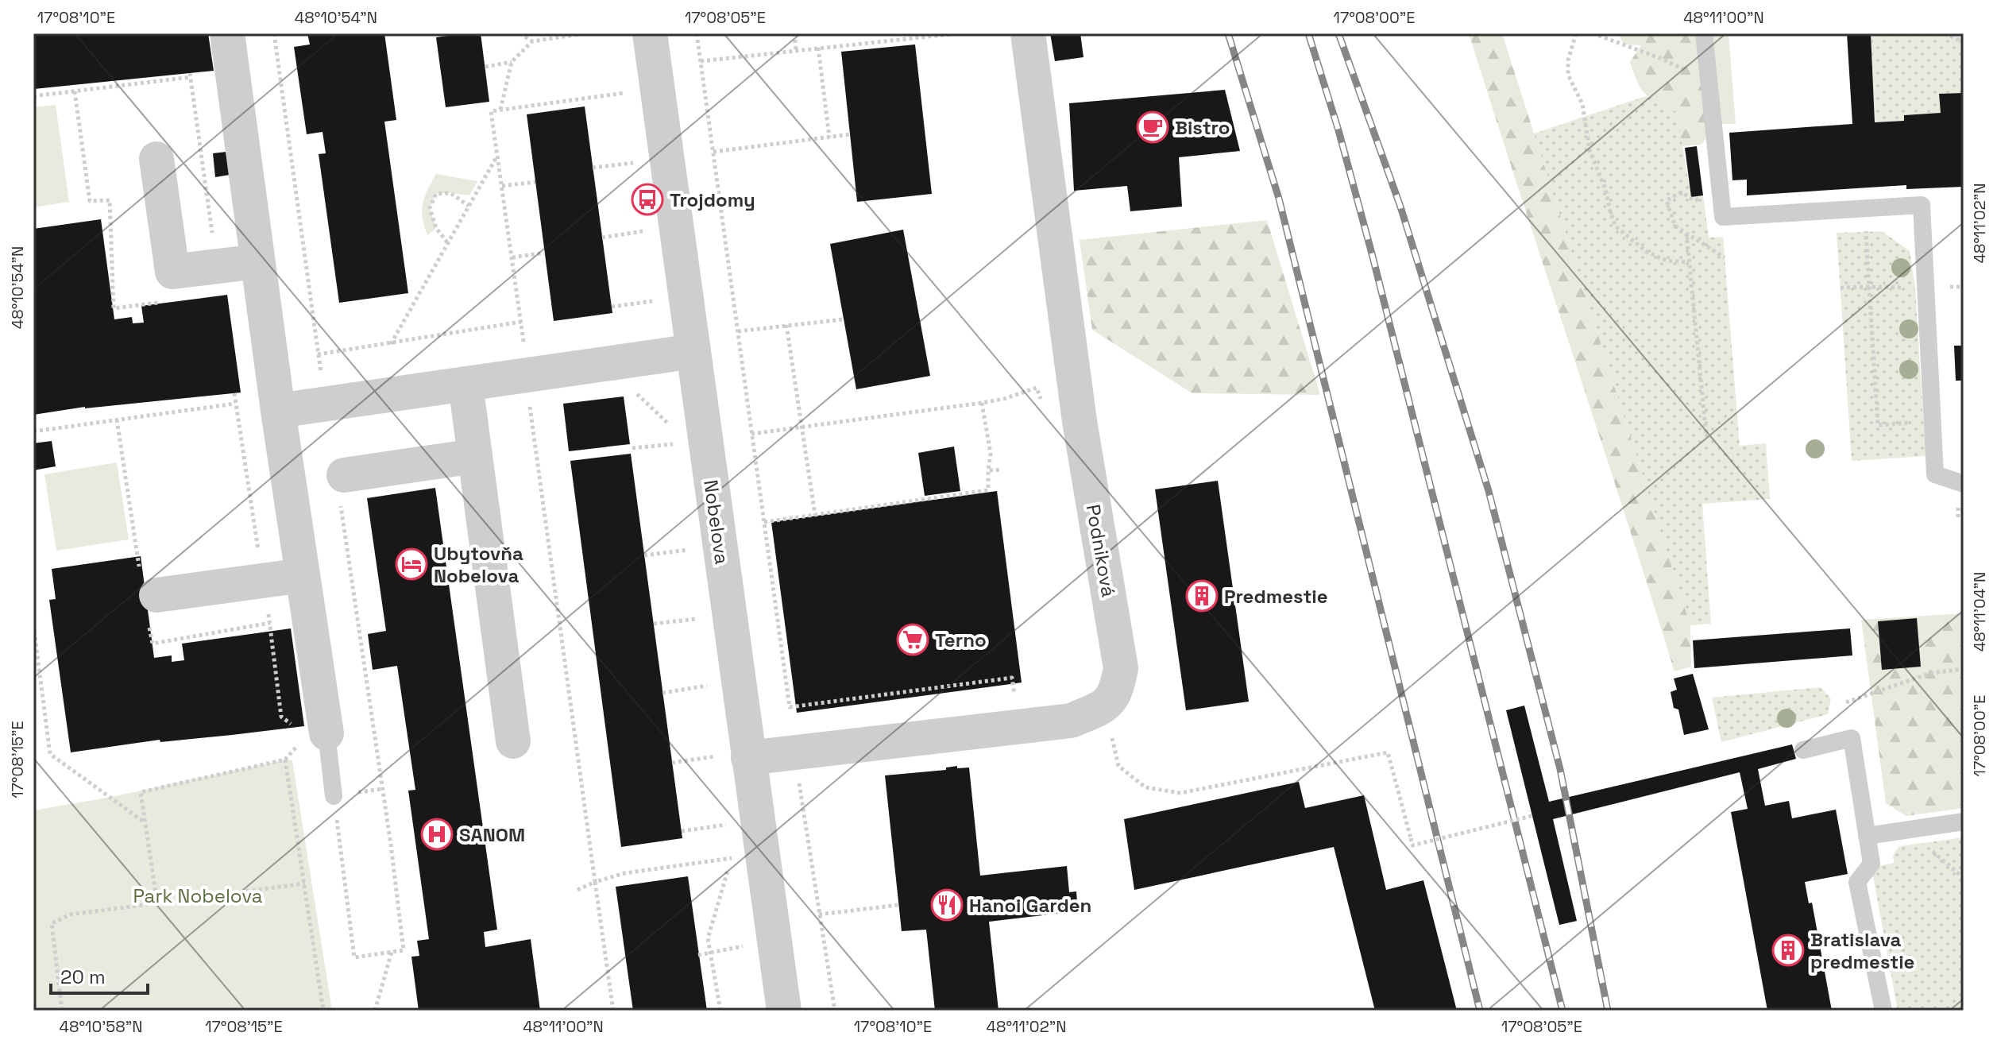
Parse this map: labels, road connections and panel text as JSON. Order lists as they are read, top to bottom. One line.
{"streets":{"street":["Nobelova","Podniková"]},"parks":["Park Nobelova"],"places":{"cafe":["Bistro"],"bus stop":["Trojdomy"],"hotel":["Ubytovňa Nobelova"],"building":["Predmestie","Bratislava predmestie"],"supermarket":["Terno"],"hospital":["SANOM"],"restaurant":["Hanoi Garden"]},"scale_bar":"20 m","coordinates":["17°08'10\"E","48°10'54\"N","17°08'05\"E","17°08'00\"E","48°11'00\"N","48°11'02\"N","48°11'04\"N","17°08'15\"E","48°10'58\"N"]}
